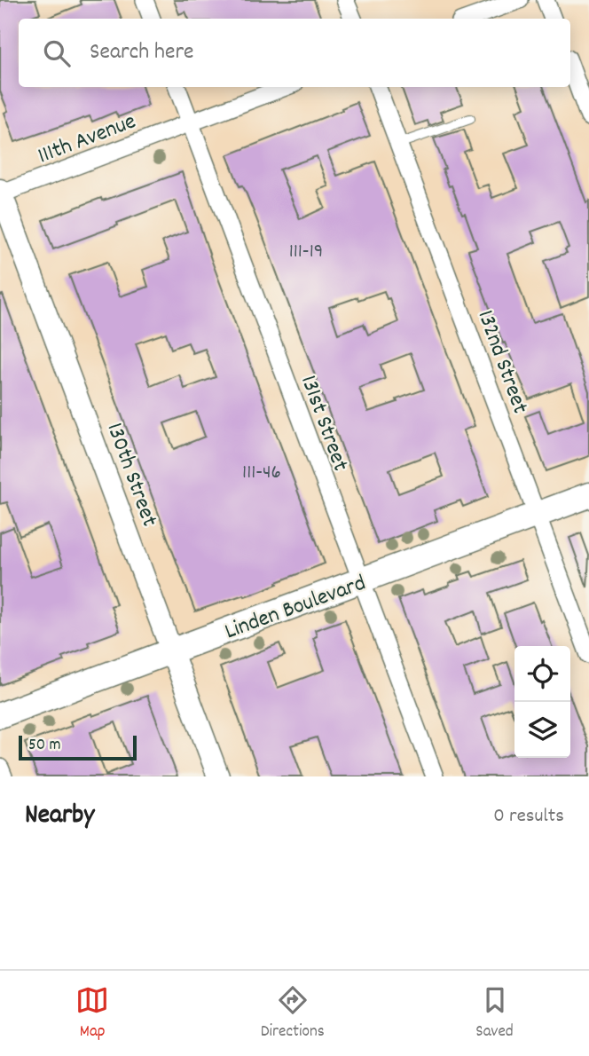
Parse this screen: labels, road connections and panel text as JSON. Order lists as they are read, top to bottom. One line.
{"streets":{"main road":["Linden Boulevard"],"street":["111th Avenue","132nd Street","131st Street","130th Street"]},"crossings":[["111th Avenue","131st Street"],["111th Avenue","130th Street"],["132nd Street","Linden Boulevard"],["131st Street","Linden Boulevard"],["130th Street","Linden Boulevard"]],"house_numbers":["111-19","111-46"],"scale_bar":"50 m","page":{"search":"Search here","scale":"50 m","heading":["Nearby","0 results"],"nav":["Map","Directions","Saved"]}}
